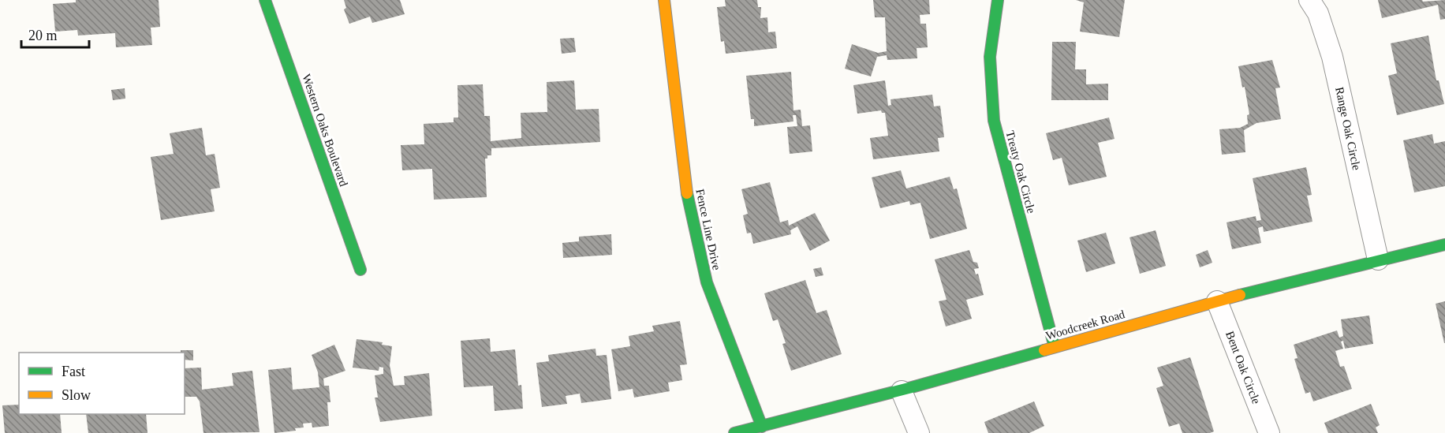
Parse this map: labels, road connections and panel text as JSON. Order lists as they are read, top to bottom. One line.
{"streets":{"street":["Range Oak Circle","Western Oaks Boulevard","Treaty Oak Circle","Fence Line Drive","Woodcreek Road","Bent Oak Circle"]},"crossings":[["Range Oak Circle","Woodcreek Road"],["Treaty Oak Circle","Woodcreek Road"],["Fence Line Drive","Woodcreek Road"],["Woodcreek Road","Bent Oak Circle"]],"legend":["Fast","Slow"],"scale_bar":"20 m"}
